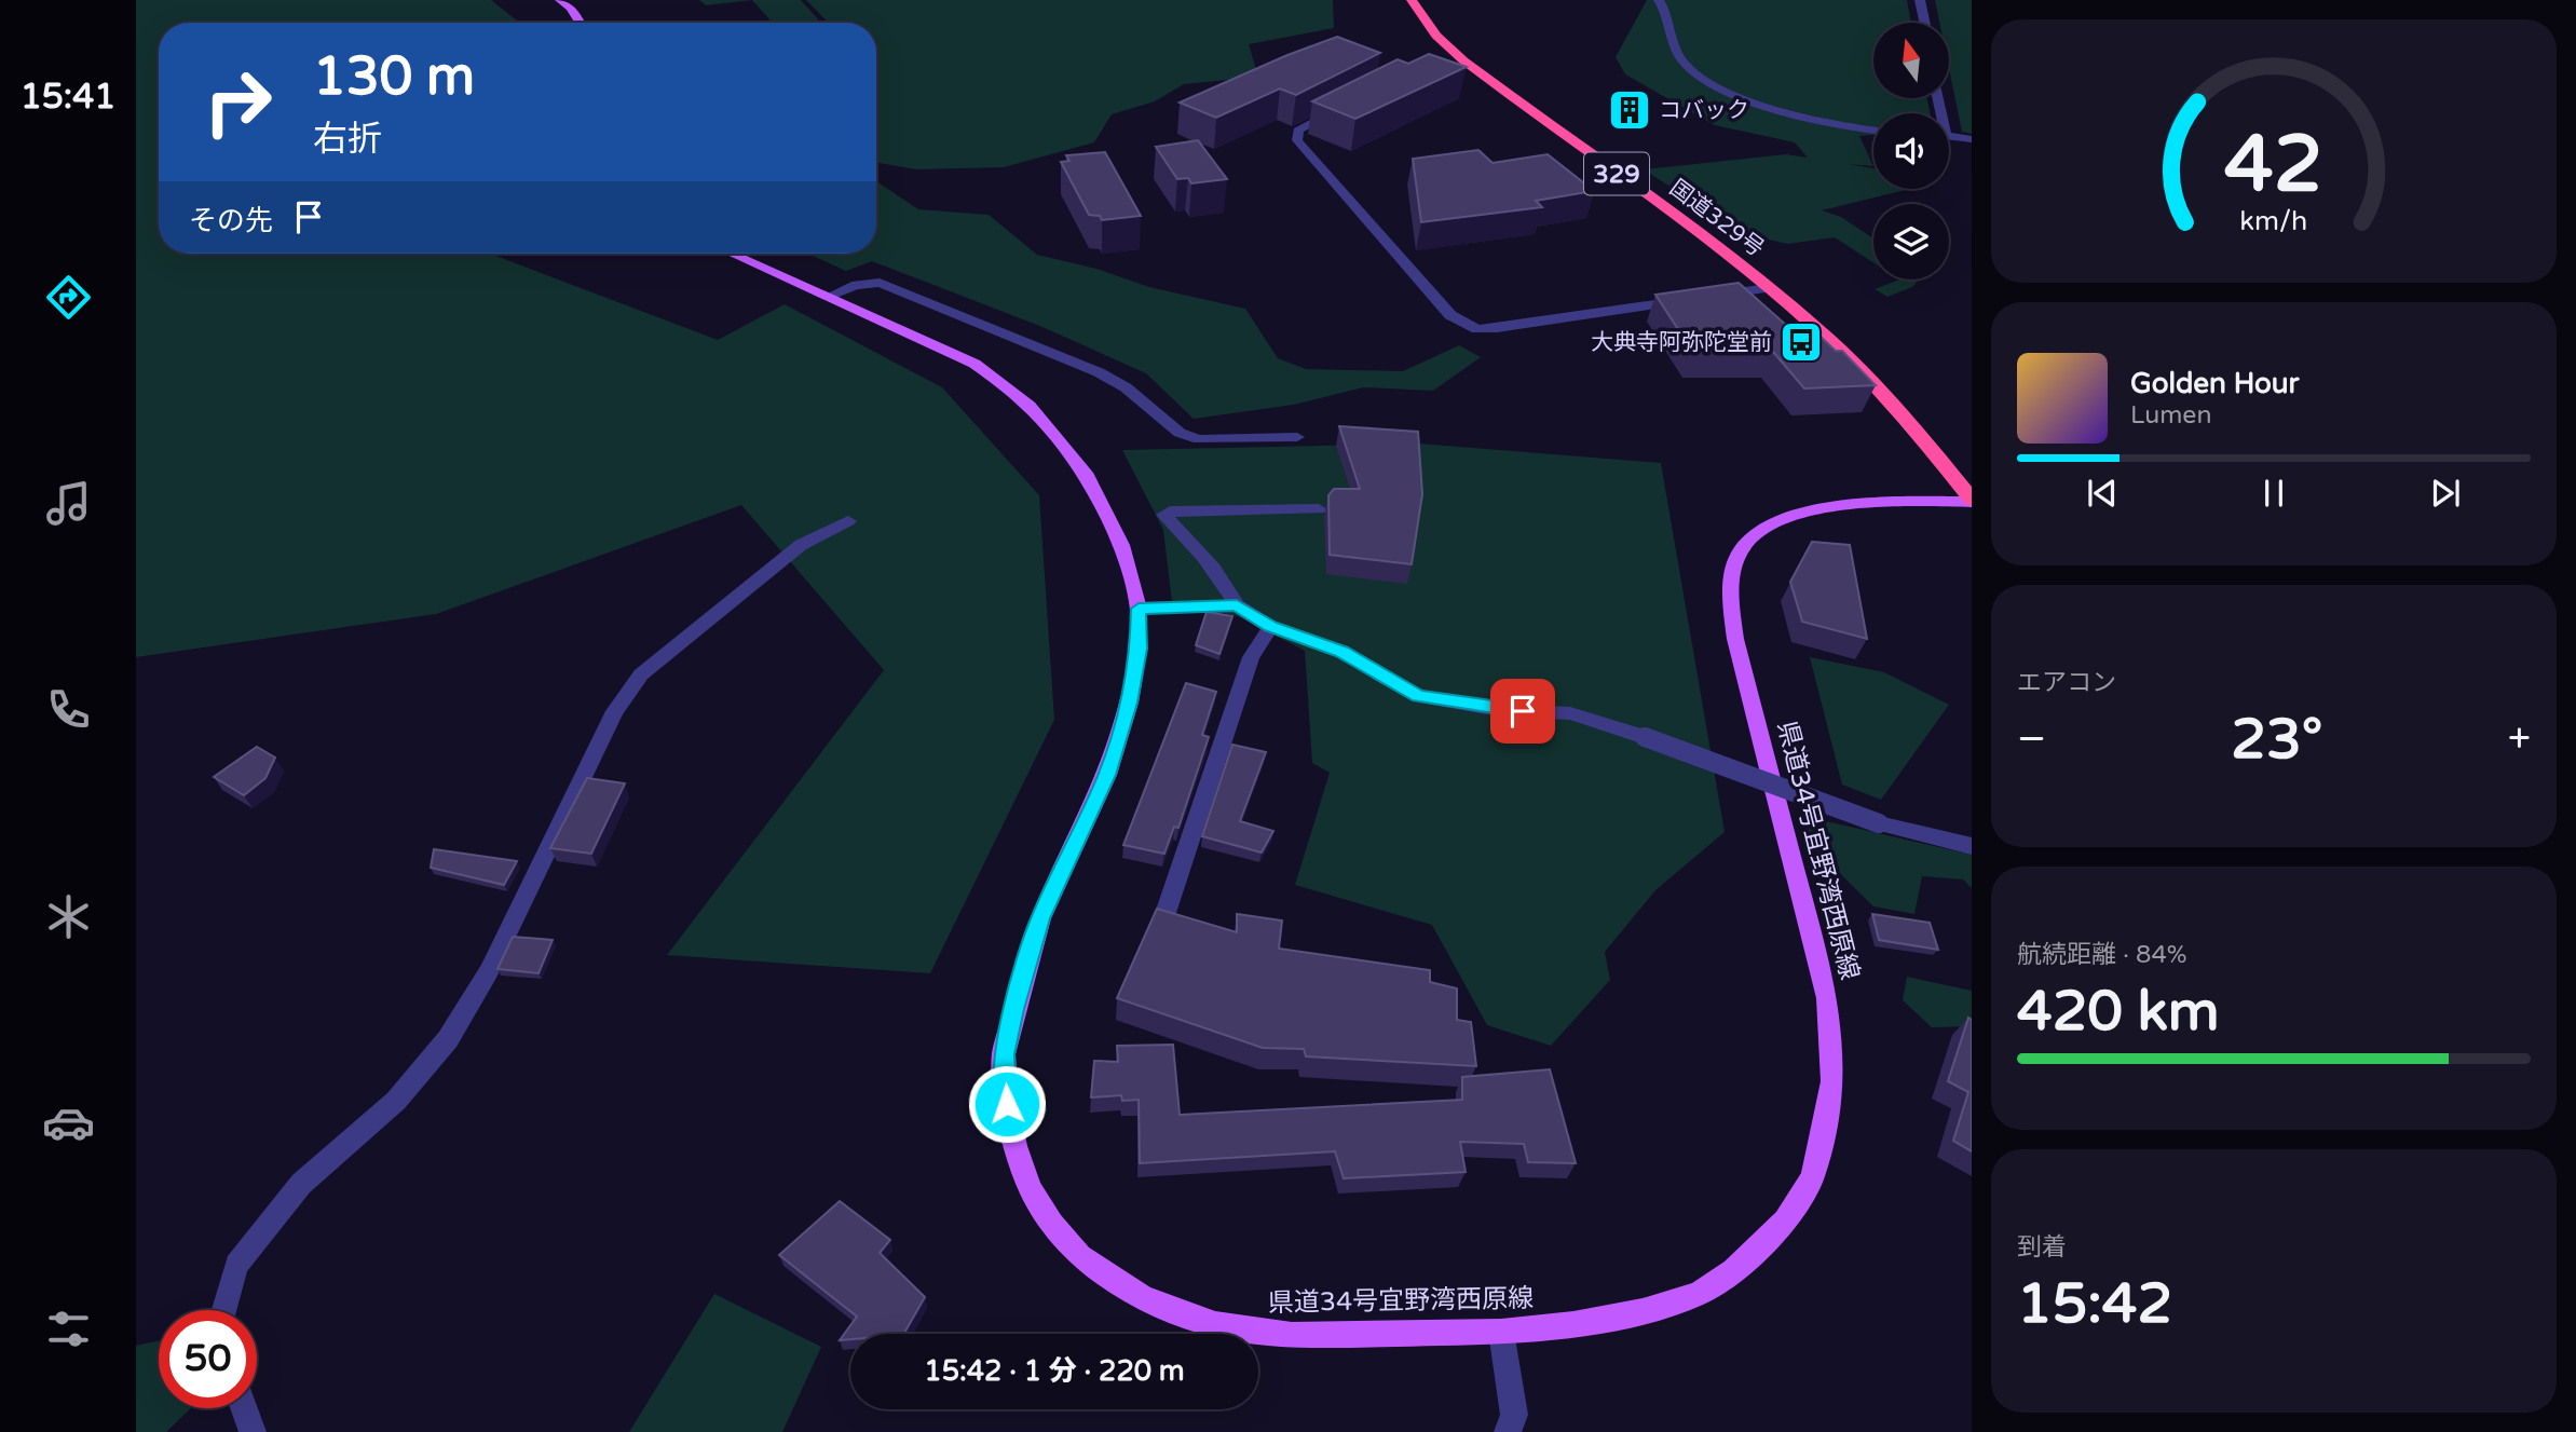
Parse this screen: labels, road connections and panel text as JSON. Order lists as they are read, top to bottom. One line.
{"streets":{"highway":["329","国道329号"],"main road":["県道34号宜野湾西原線"]},"crossings":[["国道329号","県道34号宜野湾西原線"]],"places":{"building":["コバック"],"bus stop":["大典寺阿弥陀堂前"]},"north":"top","page":{"tabs":"15:41","turn":["130 m","右折"],"then":"その先","song":["Golden Hour","Lumen"],"tile":["エアコン",["航続距離 · 84%","420 km"],["到着","15:42"]],"heat":["−","23°","+"],"limit":"50","trip":"15:42 · 1 分 · 220 m","gauge":["42","km/h"]}}
